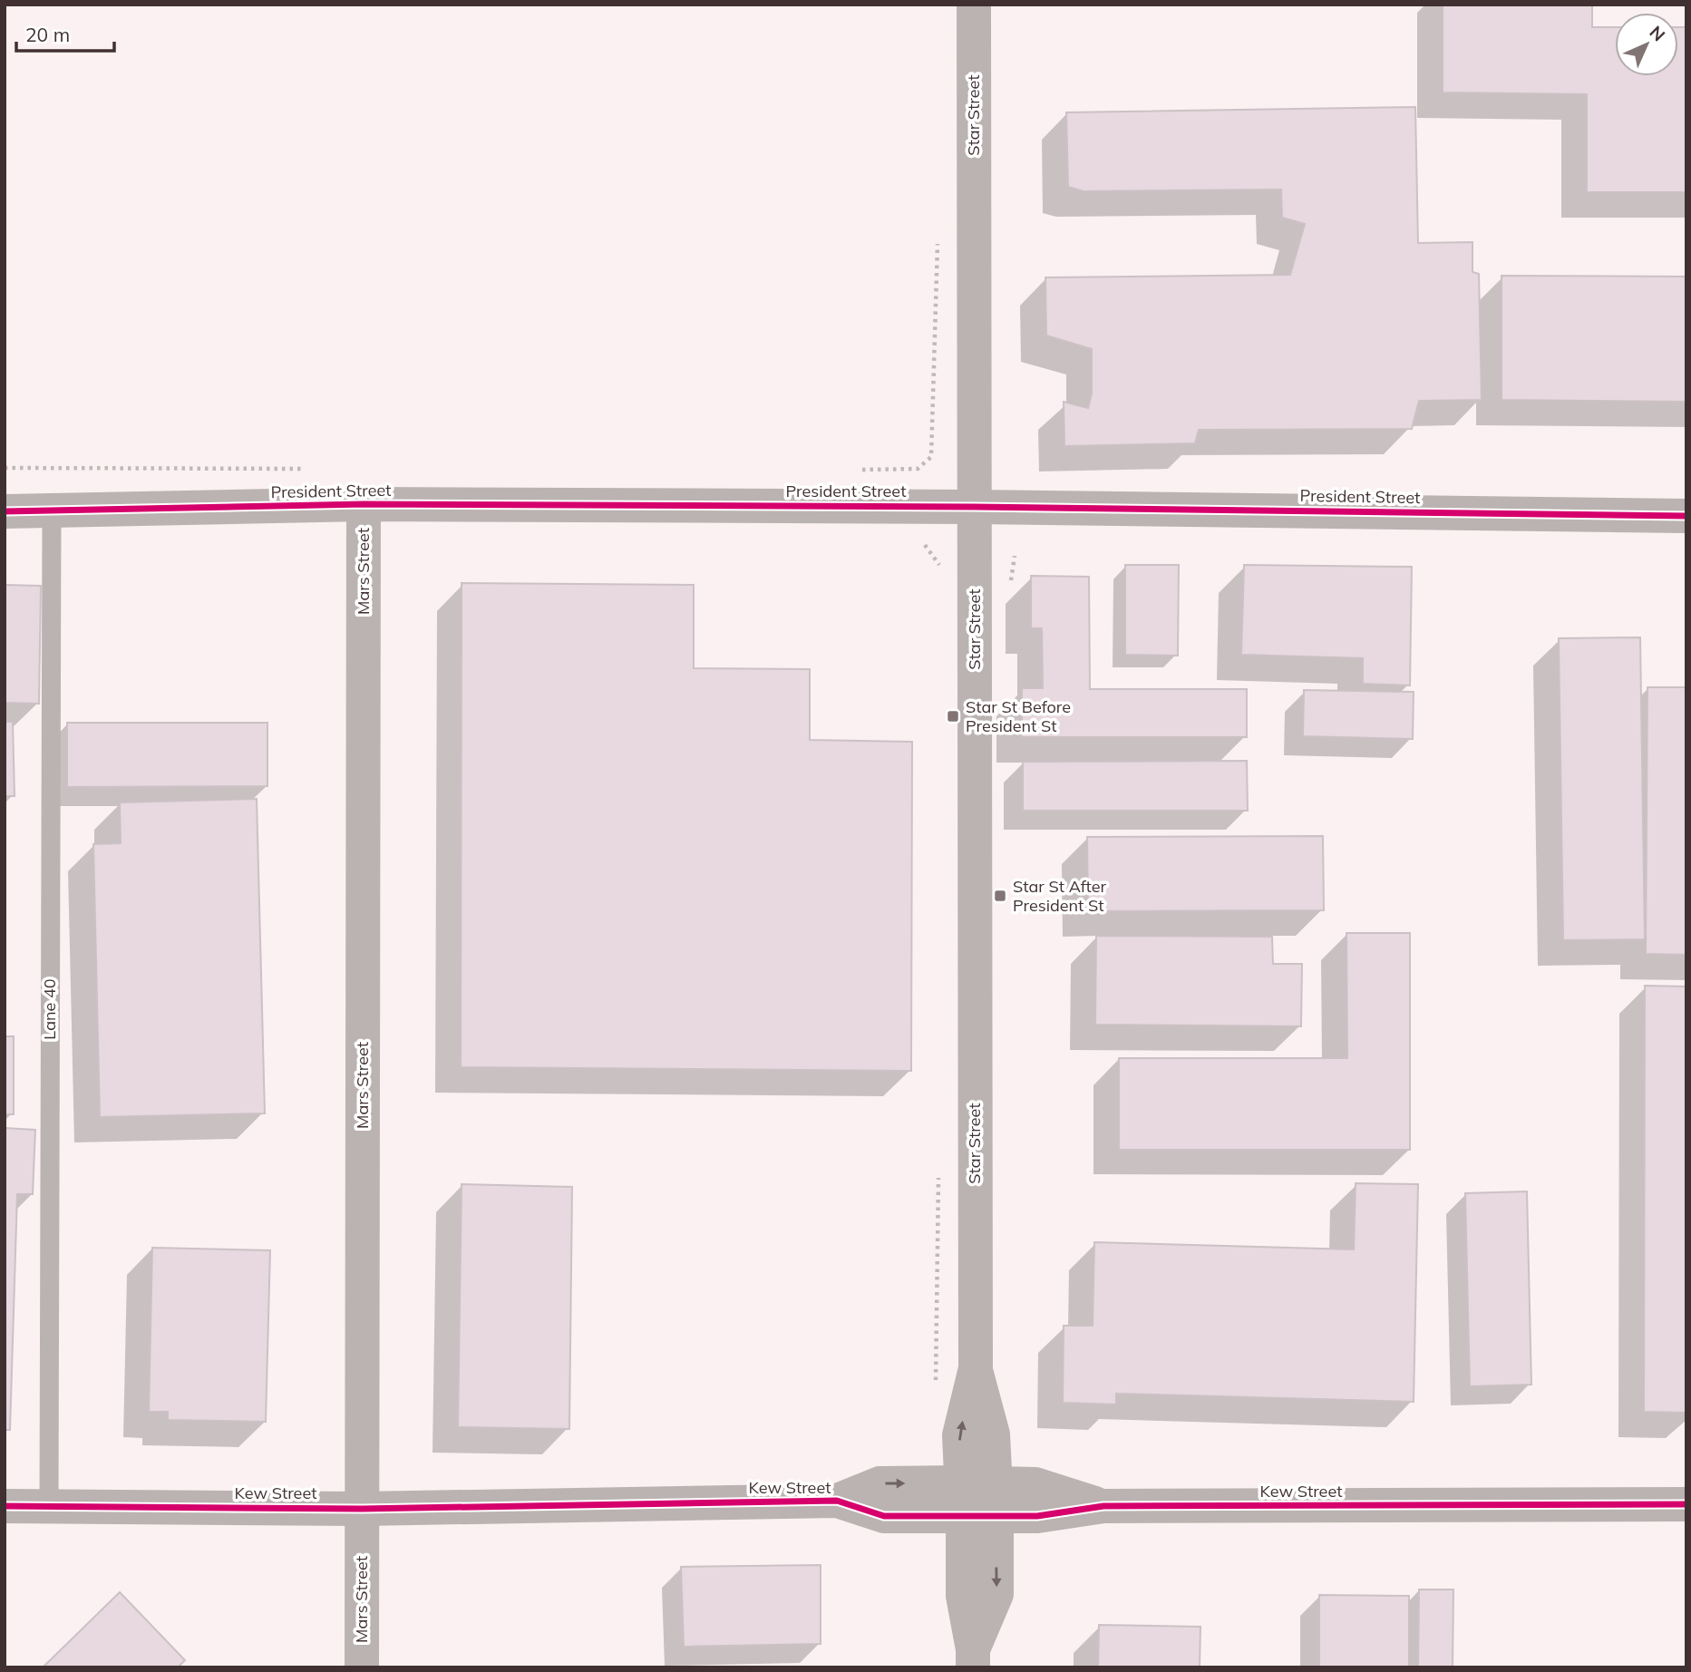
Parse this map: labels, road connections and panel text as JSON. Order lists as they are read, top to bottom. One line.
{"streets":{"street":["Star Street","President Street","Mars Street","Kew Street"],"lane":["Lane 40"]},"crossings":[["Star Street","President Street"],["Star Street","Kew Street"],["President Street","Mars Street"],["President Street","Lane 40"],["Mars Street","Kew Street"],["Lane 40","Kew Street"]],"places":{"transit":["Star St Before President St","Star St After President St"]},"scale_bar":"20 m","north":"top right"}
